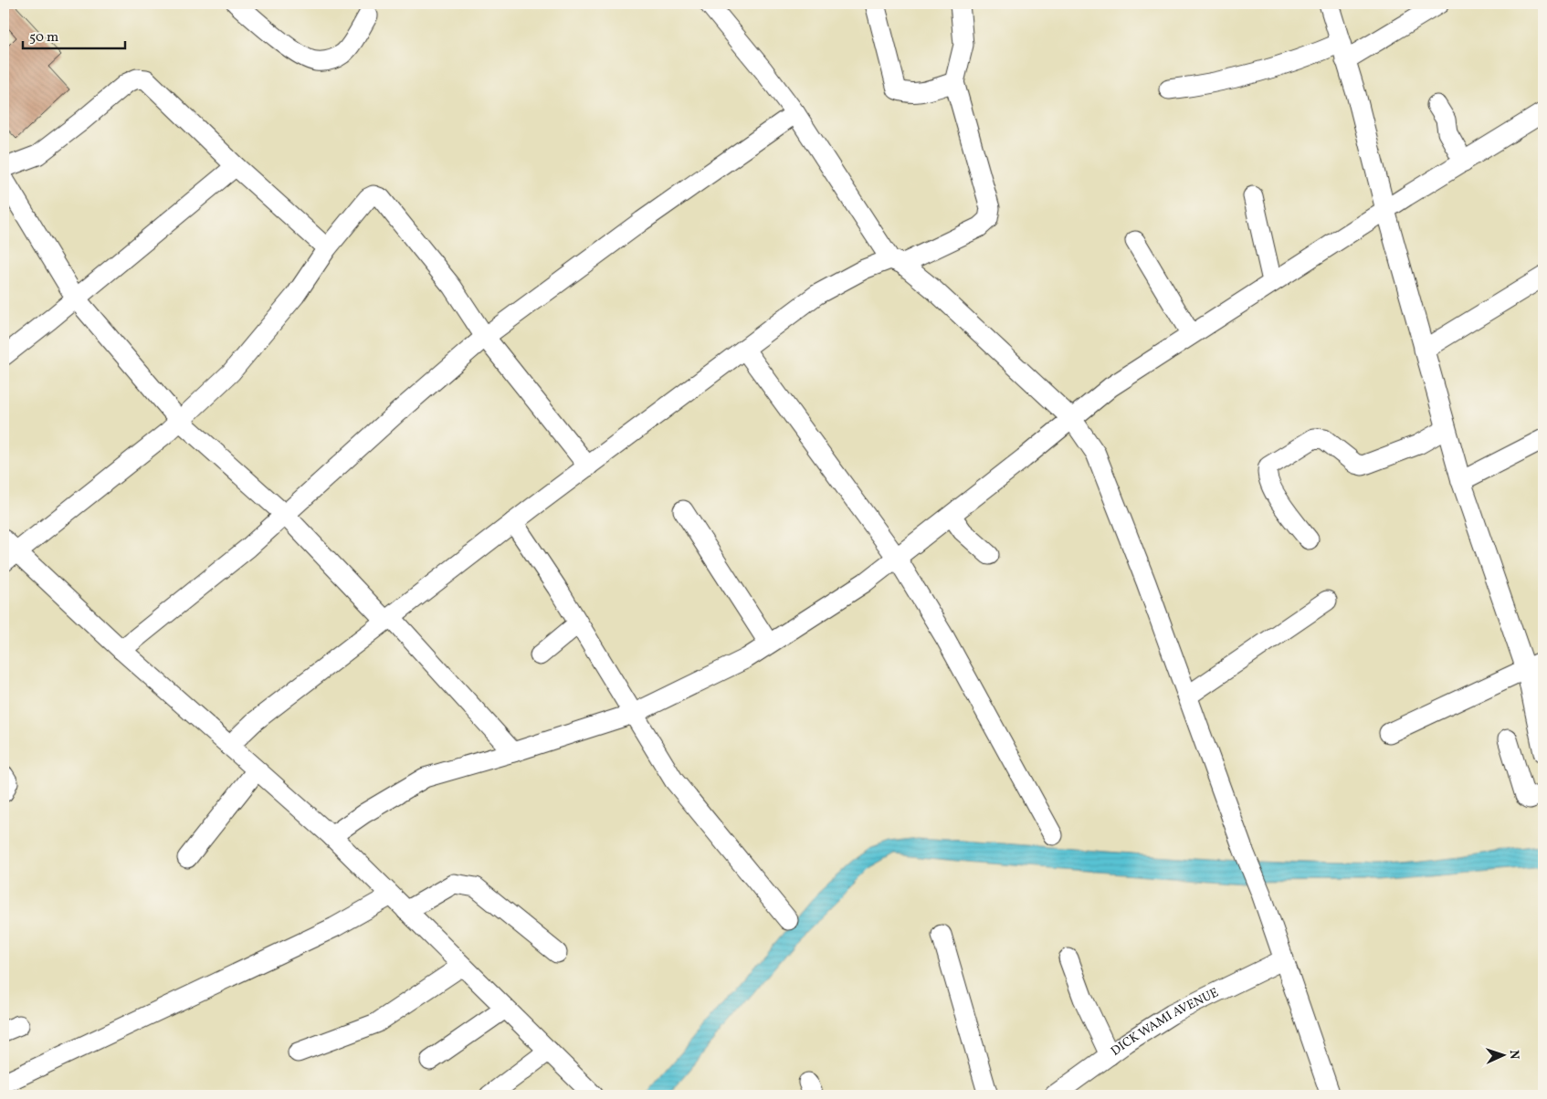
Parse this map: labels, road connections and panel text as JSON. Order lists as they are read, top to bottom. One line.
{"streets":{"street":["DICK WAMI AVENUE"]},"scale_bar":"50 m","north":"right"}
